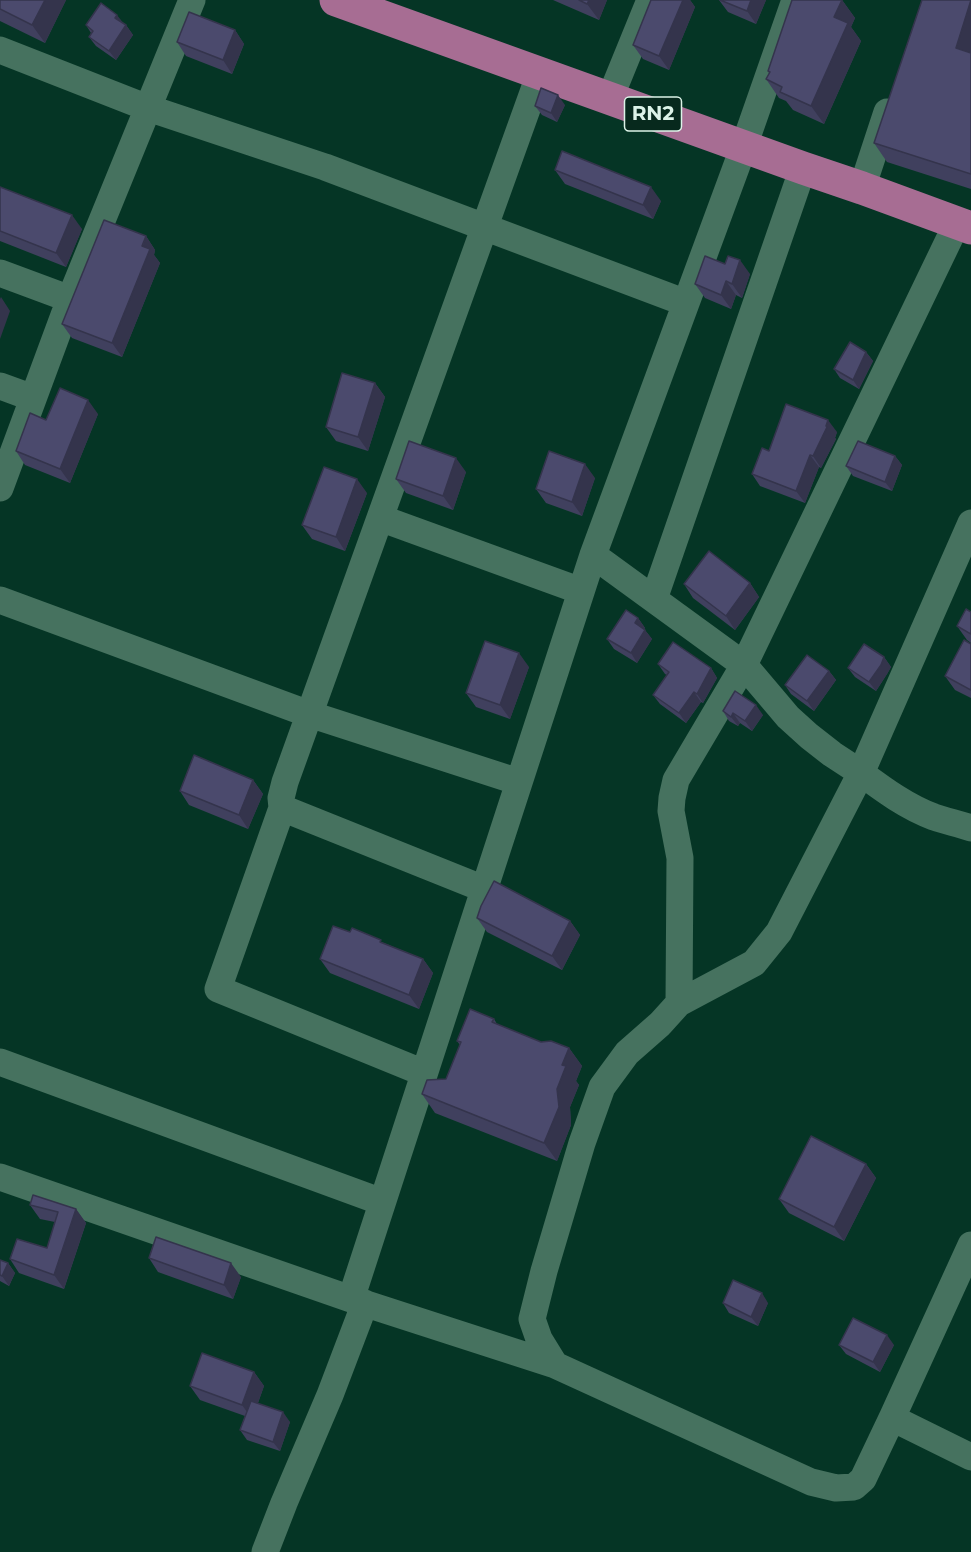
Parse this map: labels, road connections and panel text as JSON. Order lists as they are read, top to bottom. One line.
{"streets":{"main road":["RN2"]}}
